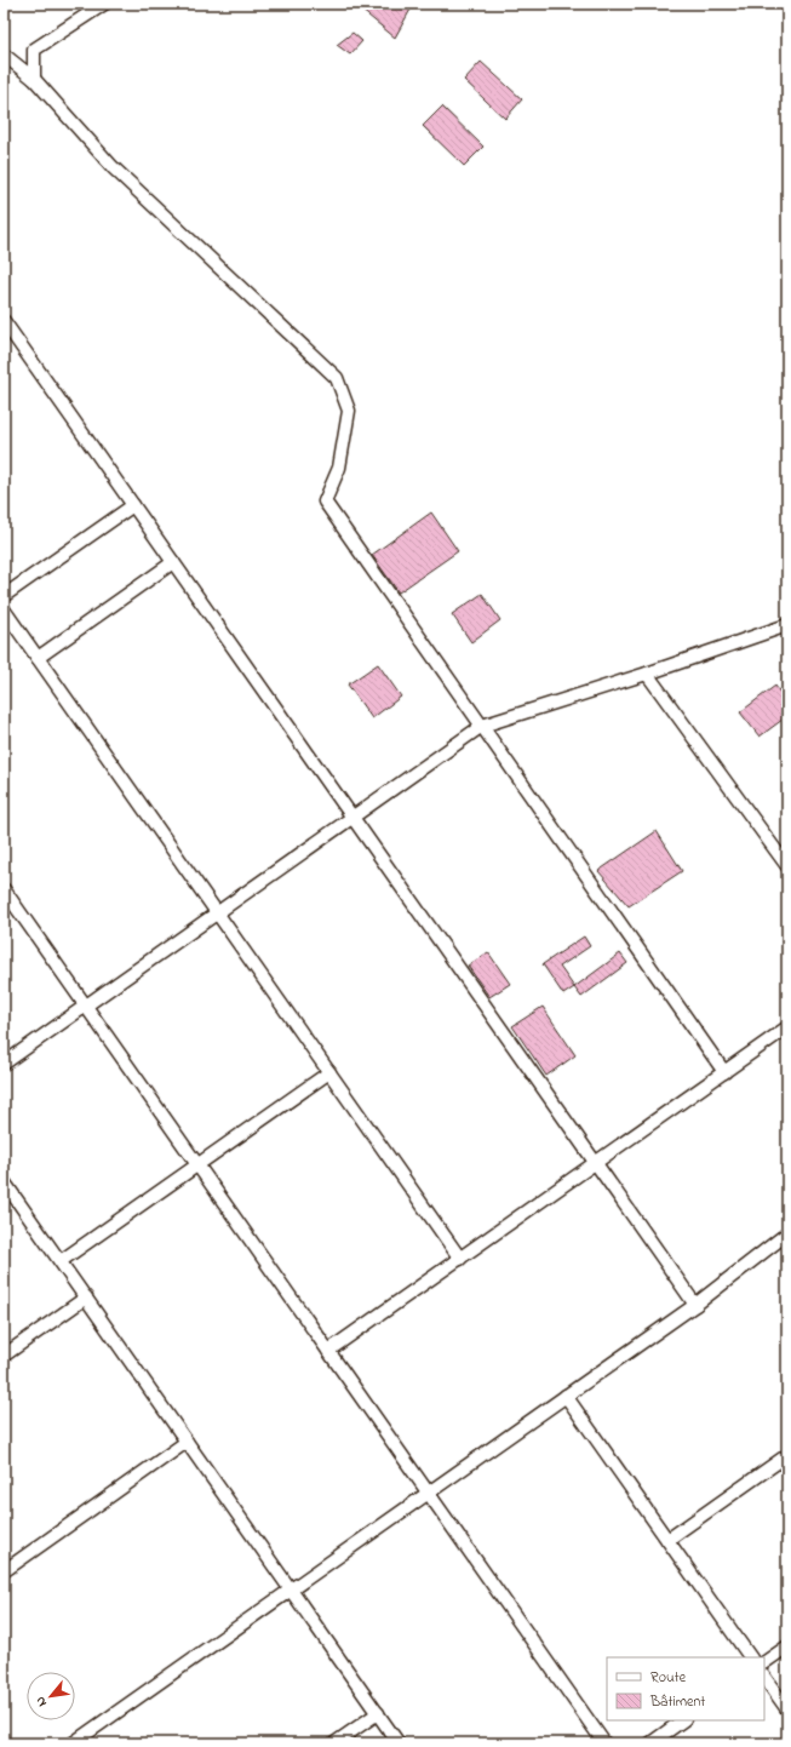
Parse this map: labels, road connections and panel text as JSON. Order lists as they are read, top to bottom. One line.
{"legend":["Route","Bâtiment"],"north":"bottom left"}
